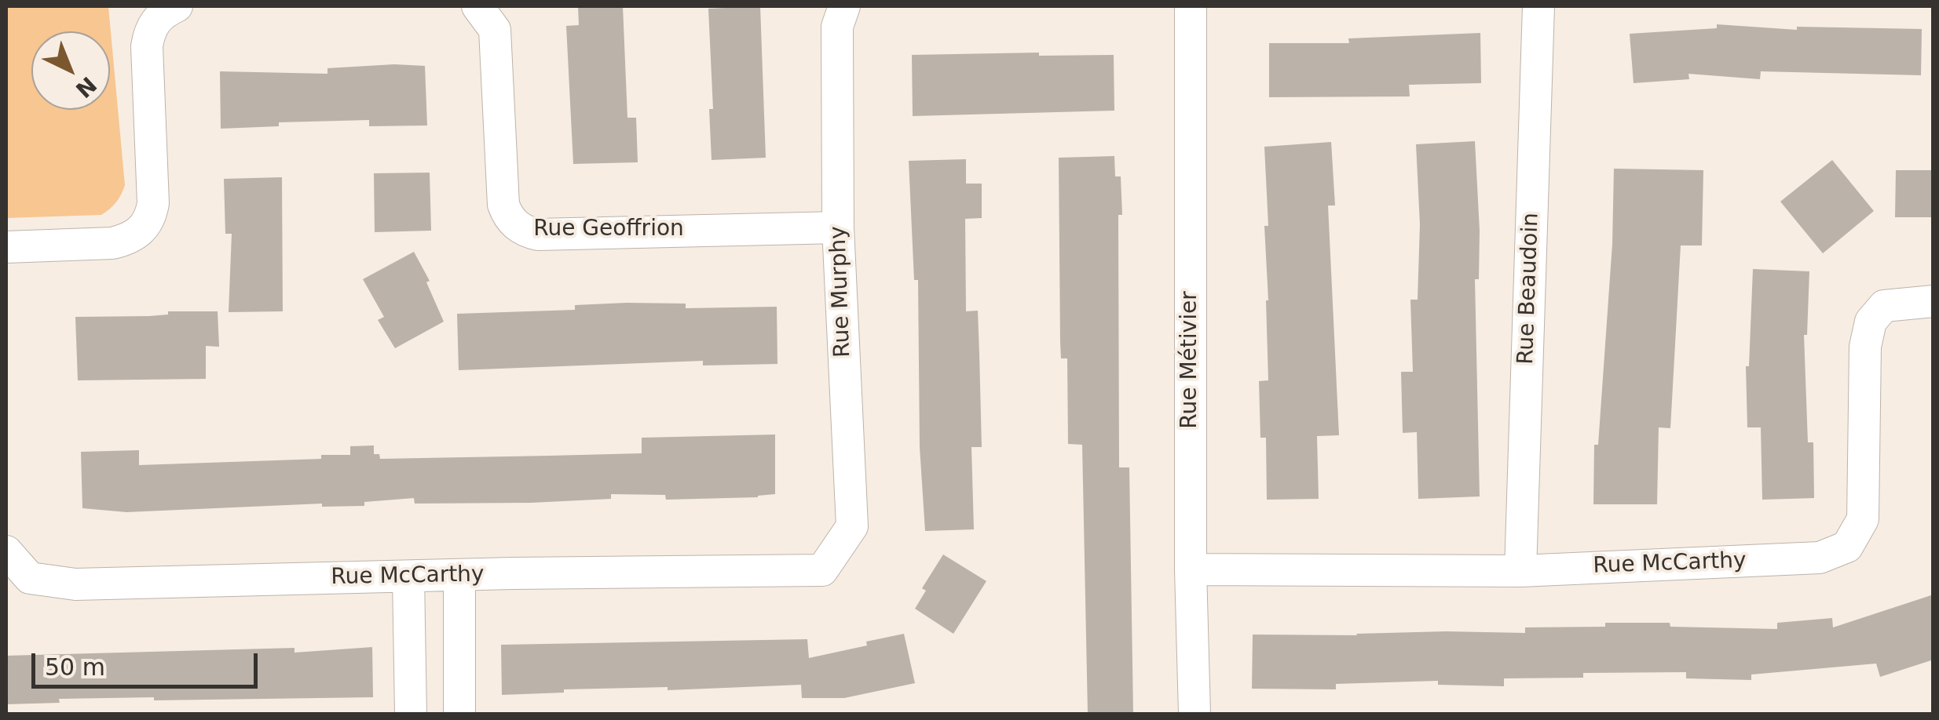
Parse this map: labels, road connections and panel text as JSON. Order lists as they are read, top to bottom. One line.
{"streets":{"street":["Rue Geoffrion","Rue Beaudoin","Rue Murphy","Rue Métivier","Rue McCarthy"]},"crossings":[["Rue Geoffrion","Rue Murphy"],["Rue Beaudoin","Rue McCarthy"],["Rue Murphy","Rue McCarthy"],["Rue Métivier","Rue McCarthy"]],"scale_bar":"50 m","north":"bottom right"}
